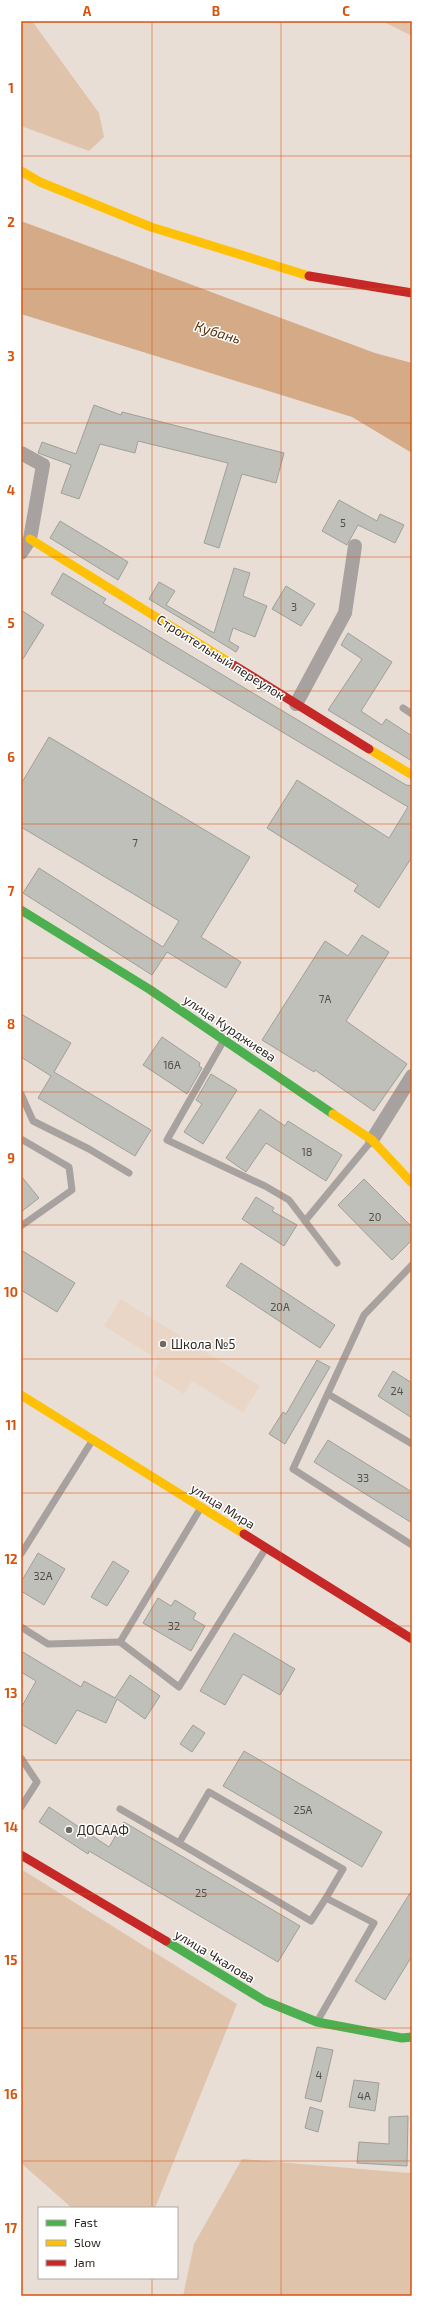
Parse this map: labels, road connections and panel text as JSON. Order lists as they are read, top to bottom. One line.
{"streets":{"street":["Строительный переулок","улица Курджиева","улица Мира","улица Чкалова"]},"water":["Кубань"],"places":["Школа №5","ДОСААФ"],"house_numbers":["5","3","7","7А","16А","18","20","20А","24","33","32А","32","25А","25","4","4А"],"legend":["Fast","Slow","Jam"],"grid":{"columns":["A","B","C"],"rows":["1","2","3","4","5","6","7","8","9","10","11","12","13","14","15","16","17"]}}
